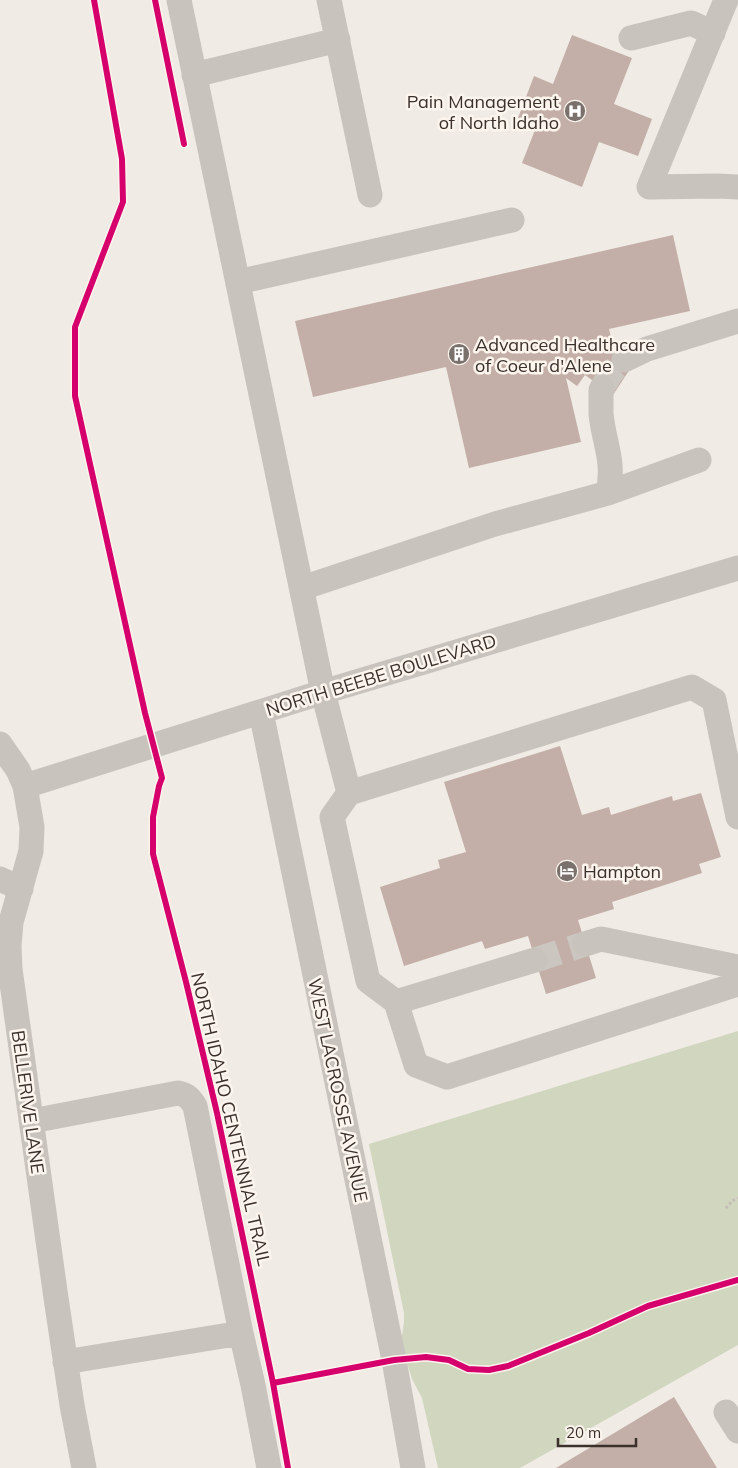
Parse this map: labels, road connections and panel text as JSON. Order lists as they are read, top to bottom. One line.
{"streets":{"street":["NORTH BEEBE BOULEVARD","WEST LACROSSE AVENUE","BELLERIVE LANE"],"cycle path":["NORTH IDAHO CENTENNIAL TRAIL"]},"crossings":[["NORTH BEEBE BOULEVARD","WEST LACROSSE AVENUE"],["NORTH BEEBE BOULEVARD","BELLERIVE LANE"]],"places":{"hospital":["Pain Management of North Idaho"],"building":["Advanced Healthcare of Coeur d'Alene"],"hotel":["Hampton"]},"scale_bar":"20 m"}
